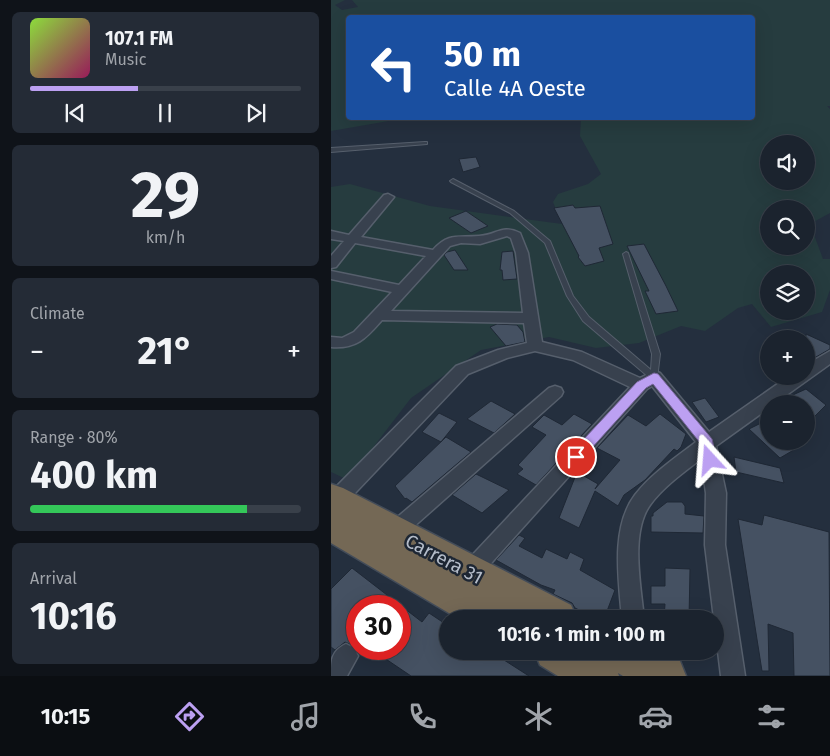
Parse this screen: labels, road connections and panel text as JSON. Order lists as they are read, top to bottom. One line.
{"streets":{"highway":["Carrera 31"]},"page":{"turn":["50 m","Calle 4A Oeste"],"song":["107.1 FM","Music"],"map_buttons":["+","−"],"tile":[["29","km/h"],"Climate",["Range · 80%","400 km"],["Arrival","10:16"]],"heat":["−","21°","+"],"limit":"30","trip":"10:16 · 1 min · 100 m","tabs":"10:15"}}
